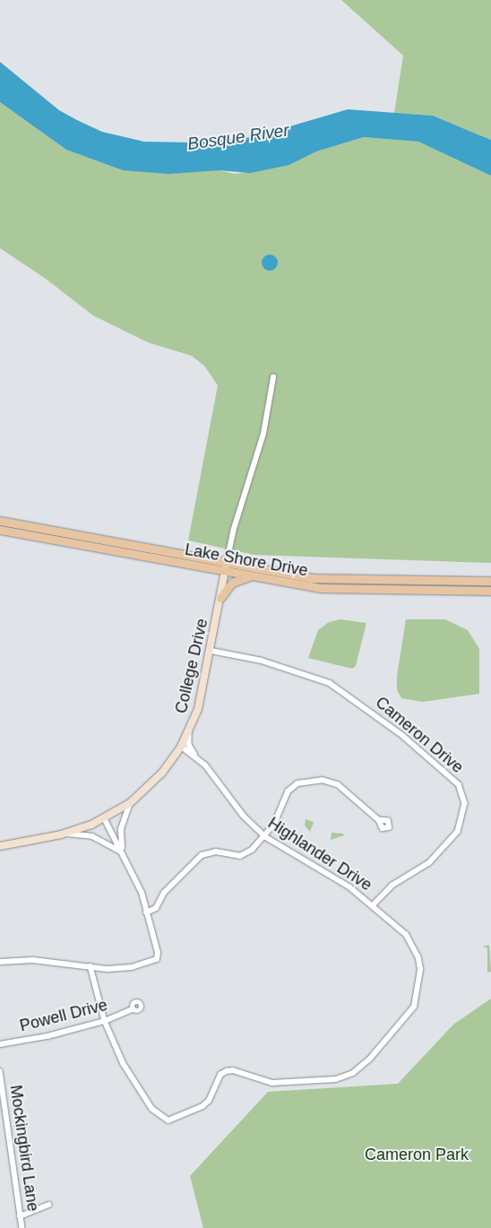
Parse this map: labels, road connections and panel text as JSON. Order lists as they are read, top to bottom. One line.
{"streets":{"main road":["Lake Shore Drive"],"street":["College Drive","Cameron Drive","Highlander Drive","Powell Drive","Mockingbird Lane"]},"crossings":[["Lake Shore Drive","College Drive"],["College Drive","Cameron Drive"],["College Drive","Highlander Drive"],["Cameron Drive","Highlander Drive"],["Highlander Drive","Powell Drive"]],"water":["Bosque River"],"parks":["Cameron Park"]}
